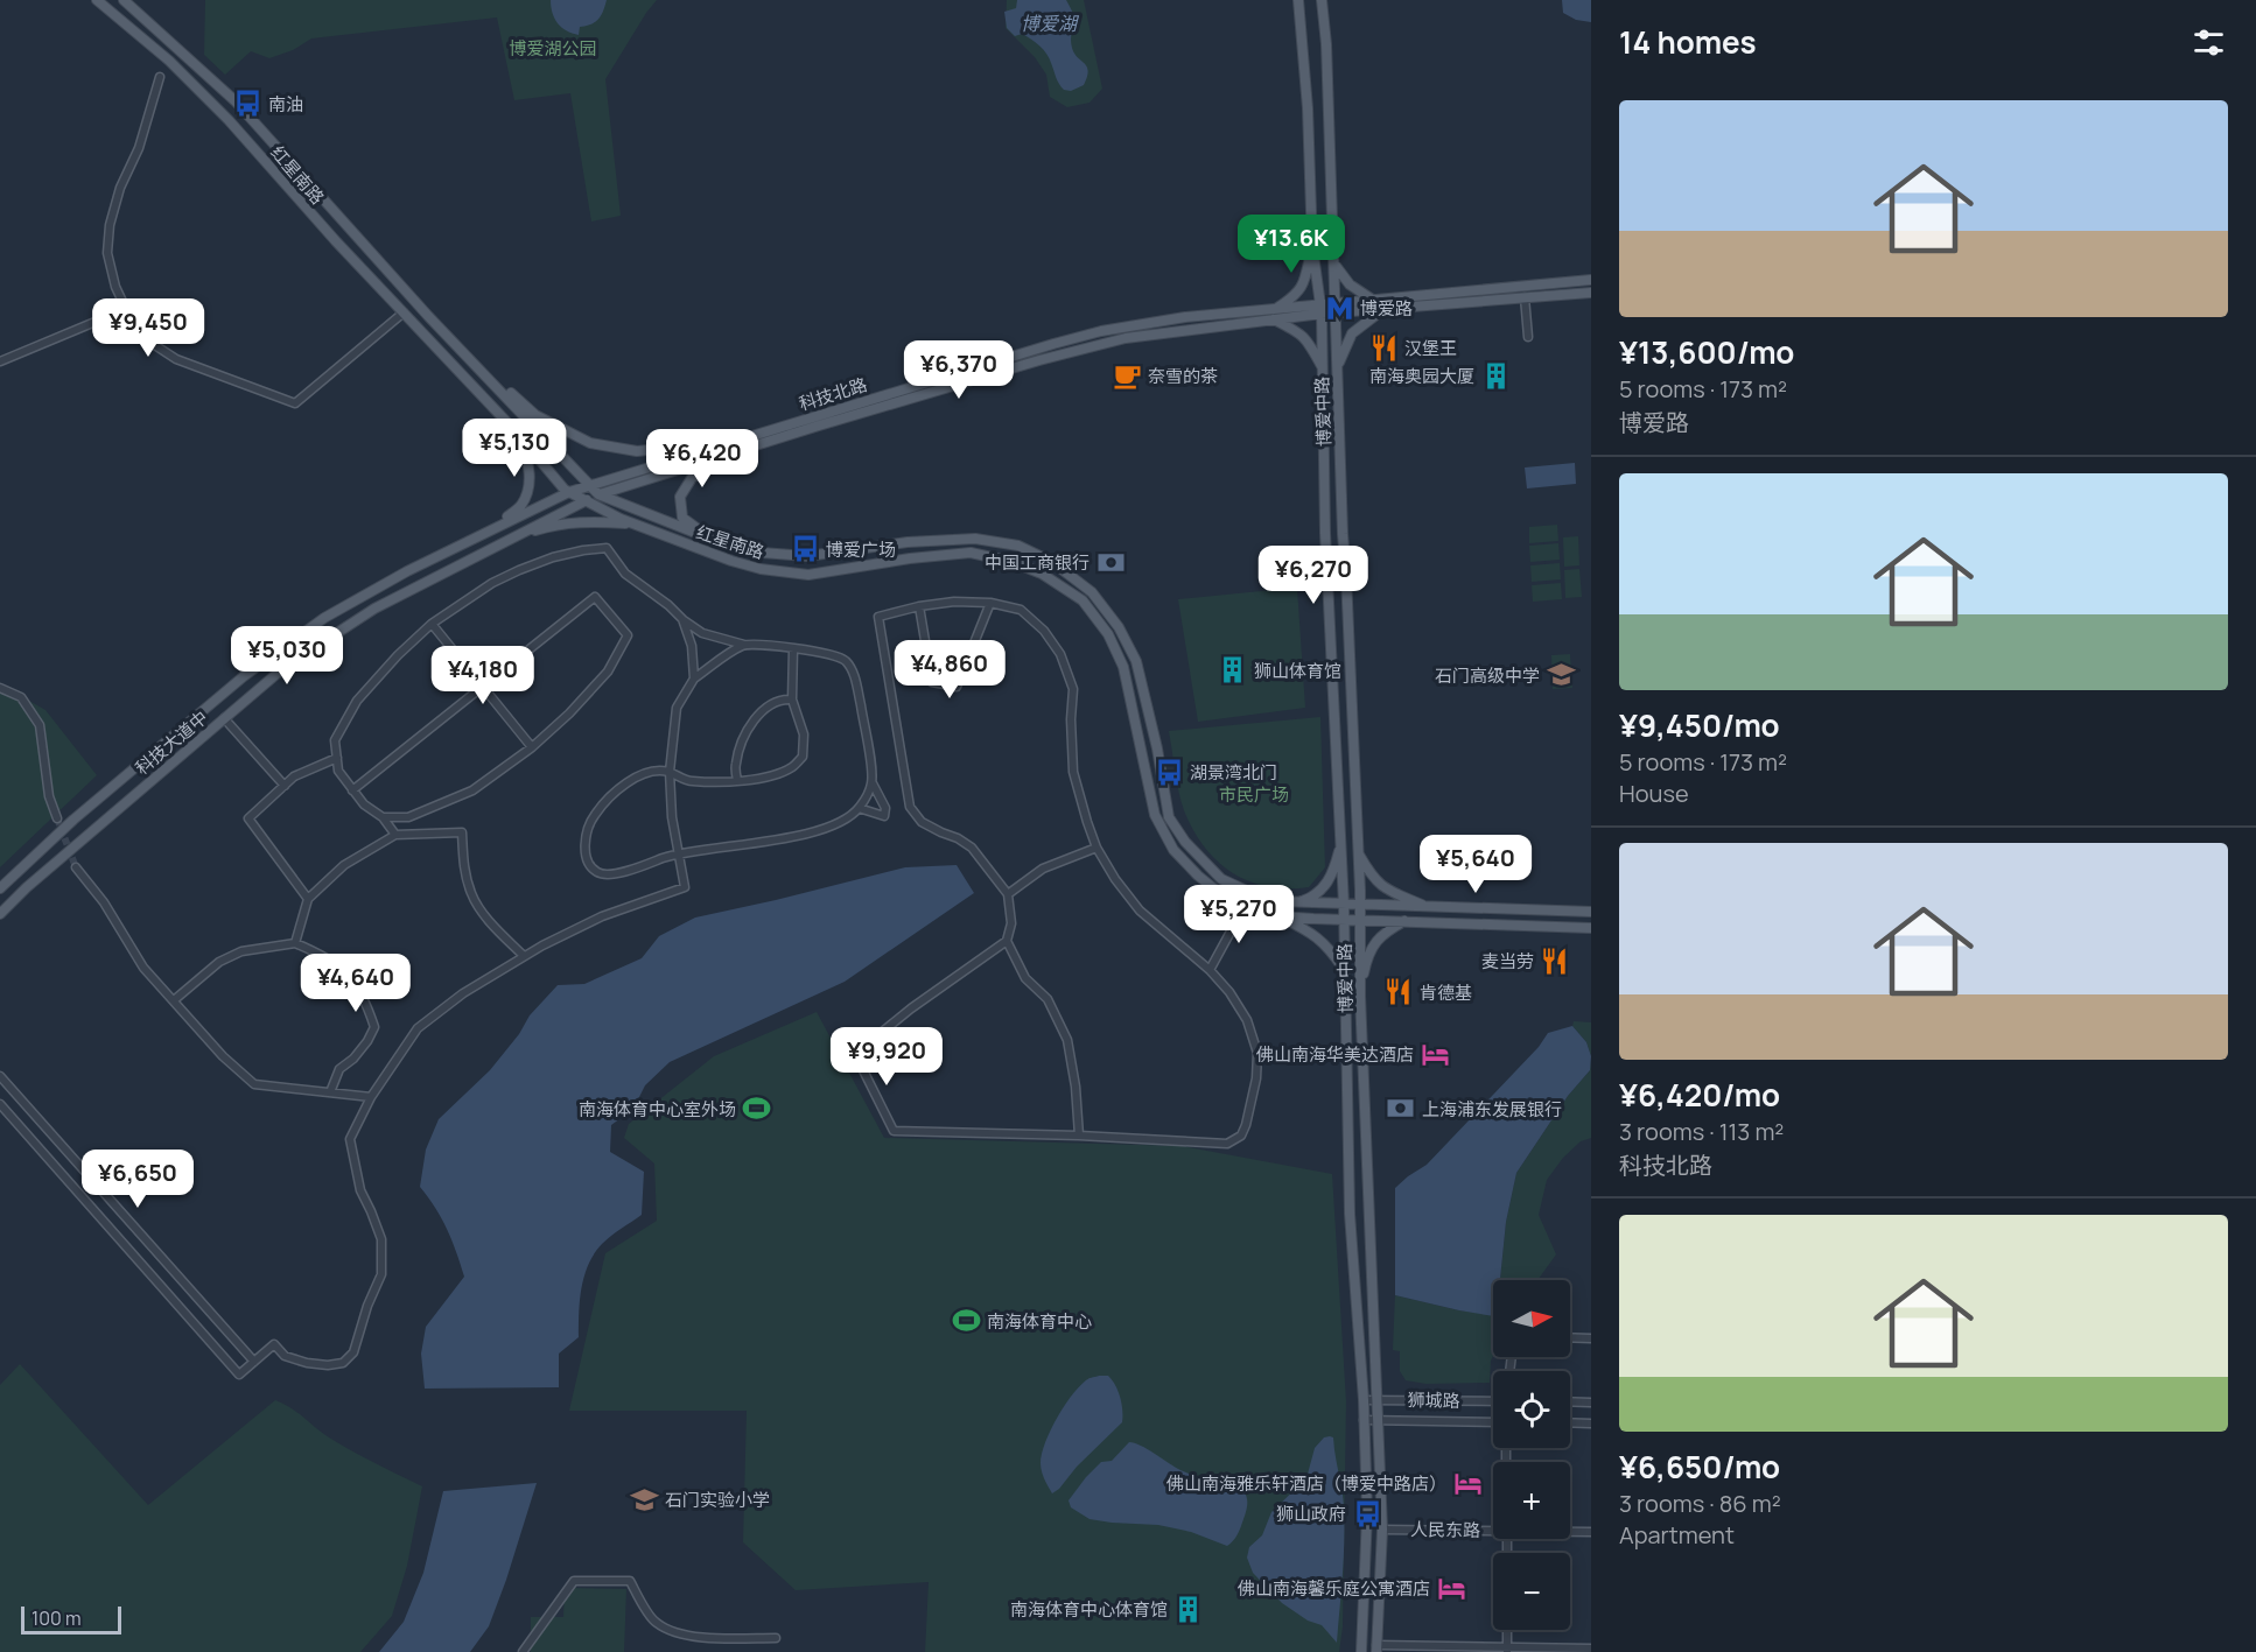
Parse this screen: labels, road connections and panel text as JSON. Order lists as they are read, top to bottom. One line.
{"streets":{"main road":["红星南路","科技北路","博爱中路","科技大道中"],"street":["狮城路","人民东路"]},"crossings":[["红星南路","科技北路"],["红星南路","博爱中路"],["红星南路","科技大道中"],["科技北路","博爱中路"],["科技北路","科技大道中"],["博爱中路","狮城路"],["博爱中路","人民东路"]],"water":["博爱湖"],"parks":["博爱湖公园","市民广场"],"places":{"bus stop":["南油","博爱广场","湖景湾北门","狮山政府"],"metro station":["博爱路"],"restaurant":["汉堡王","麦当劳","肯德基"],"cafe":["奈雪的茶"],"building":["南海奥园大厦","狮山体育馆","南海体育中心体育馆"],"bank":["中国工商银行","上海浦东发展银行"],"school or university":["石门高级中学","石门实验小学"],"hotel":["佛山南海华美达酒店","佛山南海雅乐轩酒店（博爱中路店）","佛山南海馨乐庭公寓酒店"],"sports":["南海体育中心室外场","南海体育中心"]},"scale_bar":"100 m","north":"right","page":{"heading":"14 homes","list":[{"name":"¥13,600/mo","note":"5 rooms · 173 m² · 博爱路"},{"name":"¥9,450/mo","note":"5 rooms · 173 m² · House"},{"name":"¥6,420/mo","note":"3 rooms · 113 m² · 科技北路"},{"name":"¥6,650/mo","note":"3 rooms · 86 m² · Apartment"}],"price":["¥13.6K","¥9,450","¥6,370","¥5,130","¥6,420","¥6,270","¥5,030","¥4,860","¥4,180","¥5,640","¥5,270","¥4,640","¥9,920","¥6,650"],"map_buttons":["+","−"],"scale":"100 m"}}
